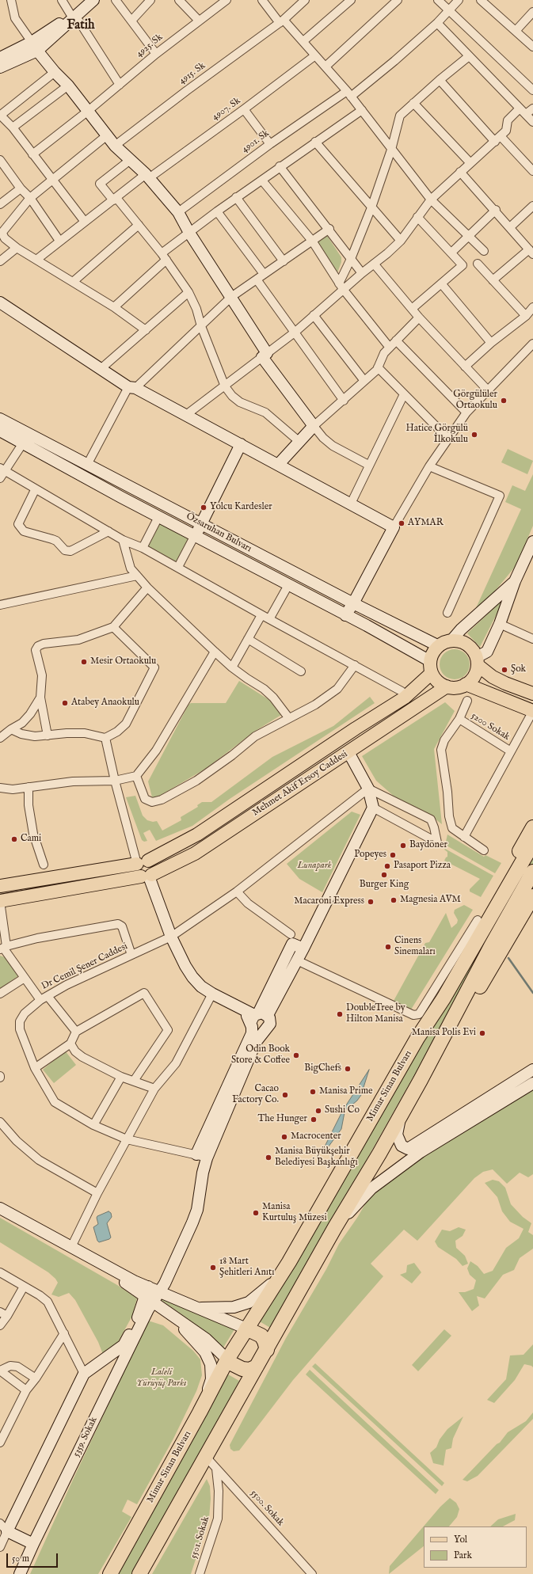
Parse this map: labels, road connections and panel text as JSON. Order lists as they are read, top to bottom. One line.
{"streets":{"highway":["Mimar Sinan Bulvarı"],"main road":["Mehmet Akif Ersoy Caddesi"],"street":["4925. Sk","4915. Sk","4907. Sk","4901. Sk","Özsaruhan Bulvarı","5200 Sokak","Dr Cemil Şener Caddesi","5359. Sokak","5500. Sokak","5501. Sokak"]},"crossings":[["Özsaruhan Bulvarı","Mehmet Akif Ersoy Caddesi"],["5500. Sokak","5501. Sokak"]],"districts":["Fatih"],"parks":["Lunapark","Laleli Yürüyüş Parkı"],"places":["Görgülüler Ortaokulu","Hatice Görgülü İlkokulu","Yolcu Kardesler","AYMAR","Mesir Ortaokulu","Şok","Atabey Anaokulu","Cami","Baydöner","Popeyes","Pasaport Pizza","Burger King","Magnesia AVM","Macaroni Express","Cinens Sinemaları","DoubleTree by Hilton Manisa","Manisa Polis Evi","Odin Book Store & Coffee","BigChefs","Manisa Prime","Cacao Factory Co.","Sushi Co","The Hunger","Macrocenter","Manisa Büyükşehir Belediyesi Başkanlığı","Manisa Kurtuluş Müzesi","18 Mart Şehitleri Anıtı"],"legend":["Yol","Park"],"scale_bar":"50 m"}
